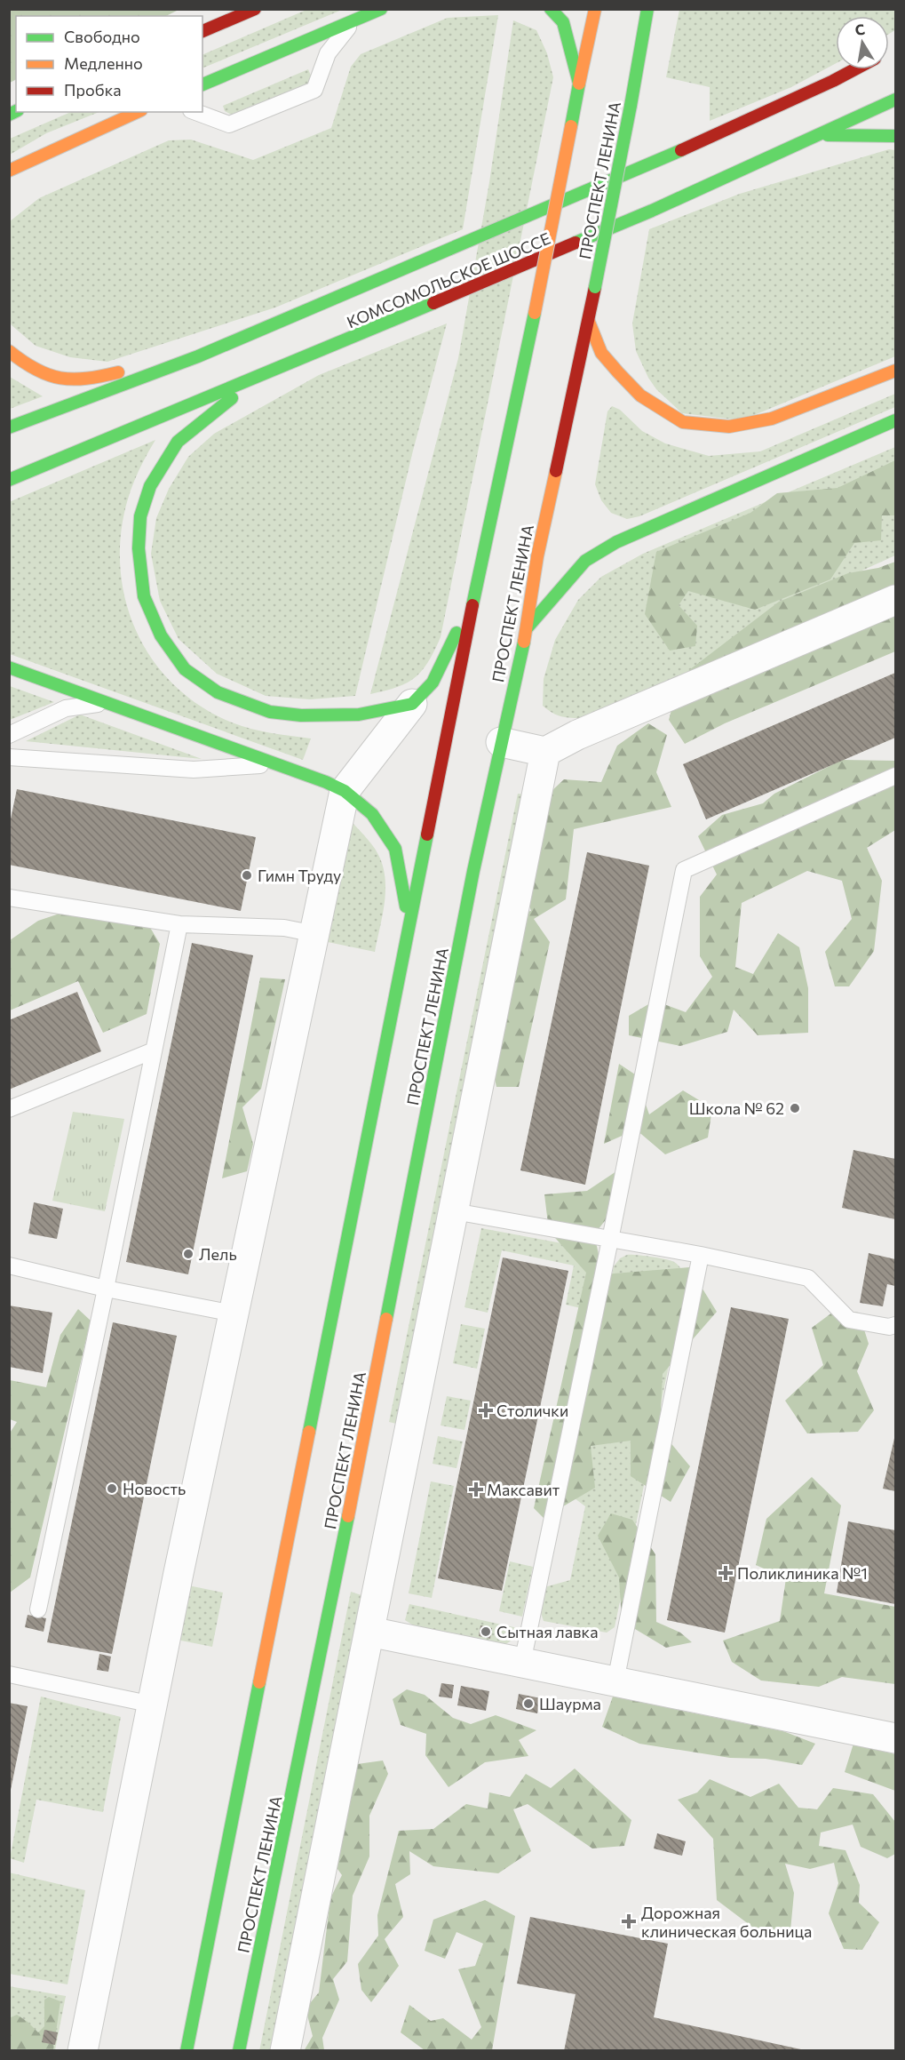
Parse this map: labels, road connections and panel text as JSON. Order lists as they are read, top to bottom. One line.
{"streets":{"main road":["ПРОСПЕКТ ЛЕНИНА","КОМСОМОЛЬСКОЕ ШОССЕ"]},"places":{"other":["Гимн Труду","Школа № 62","Лель","Новость","Сытная лавка","Шаурма"],"health":["Столички","Максавит","Поликлиника №1","Дорожная клиническая больница"]},"legend":["Свободно","Медленно","Пробка"],"north":"top"}
